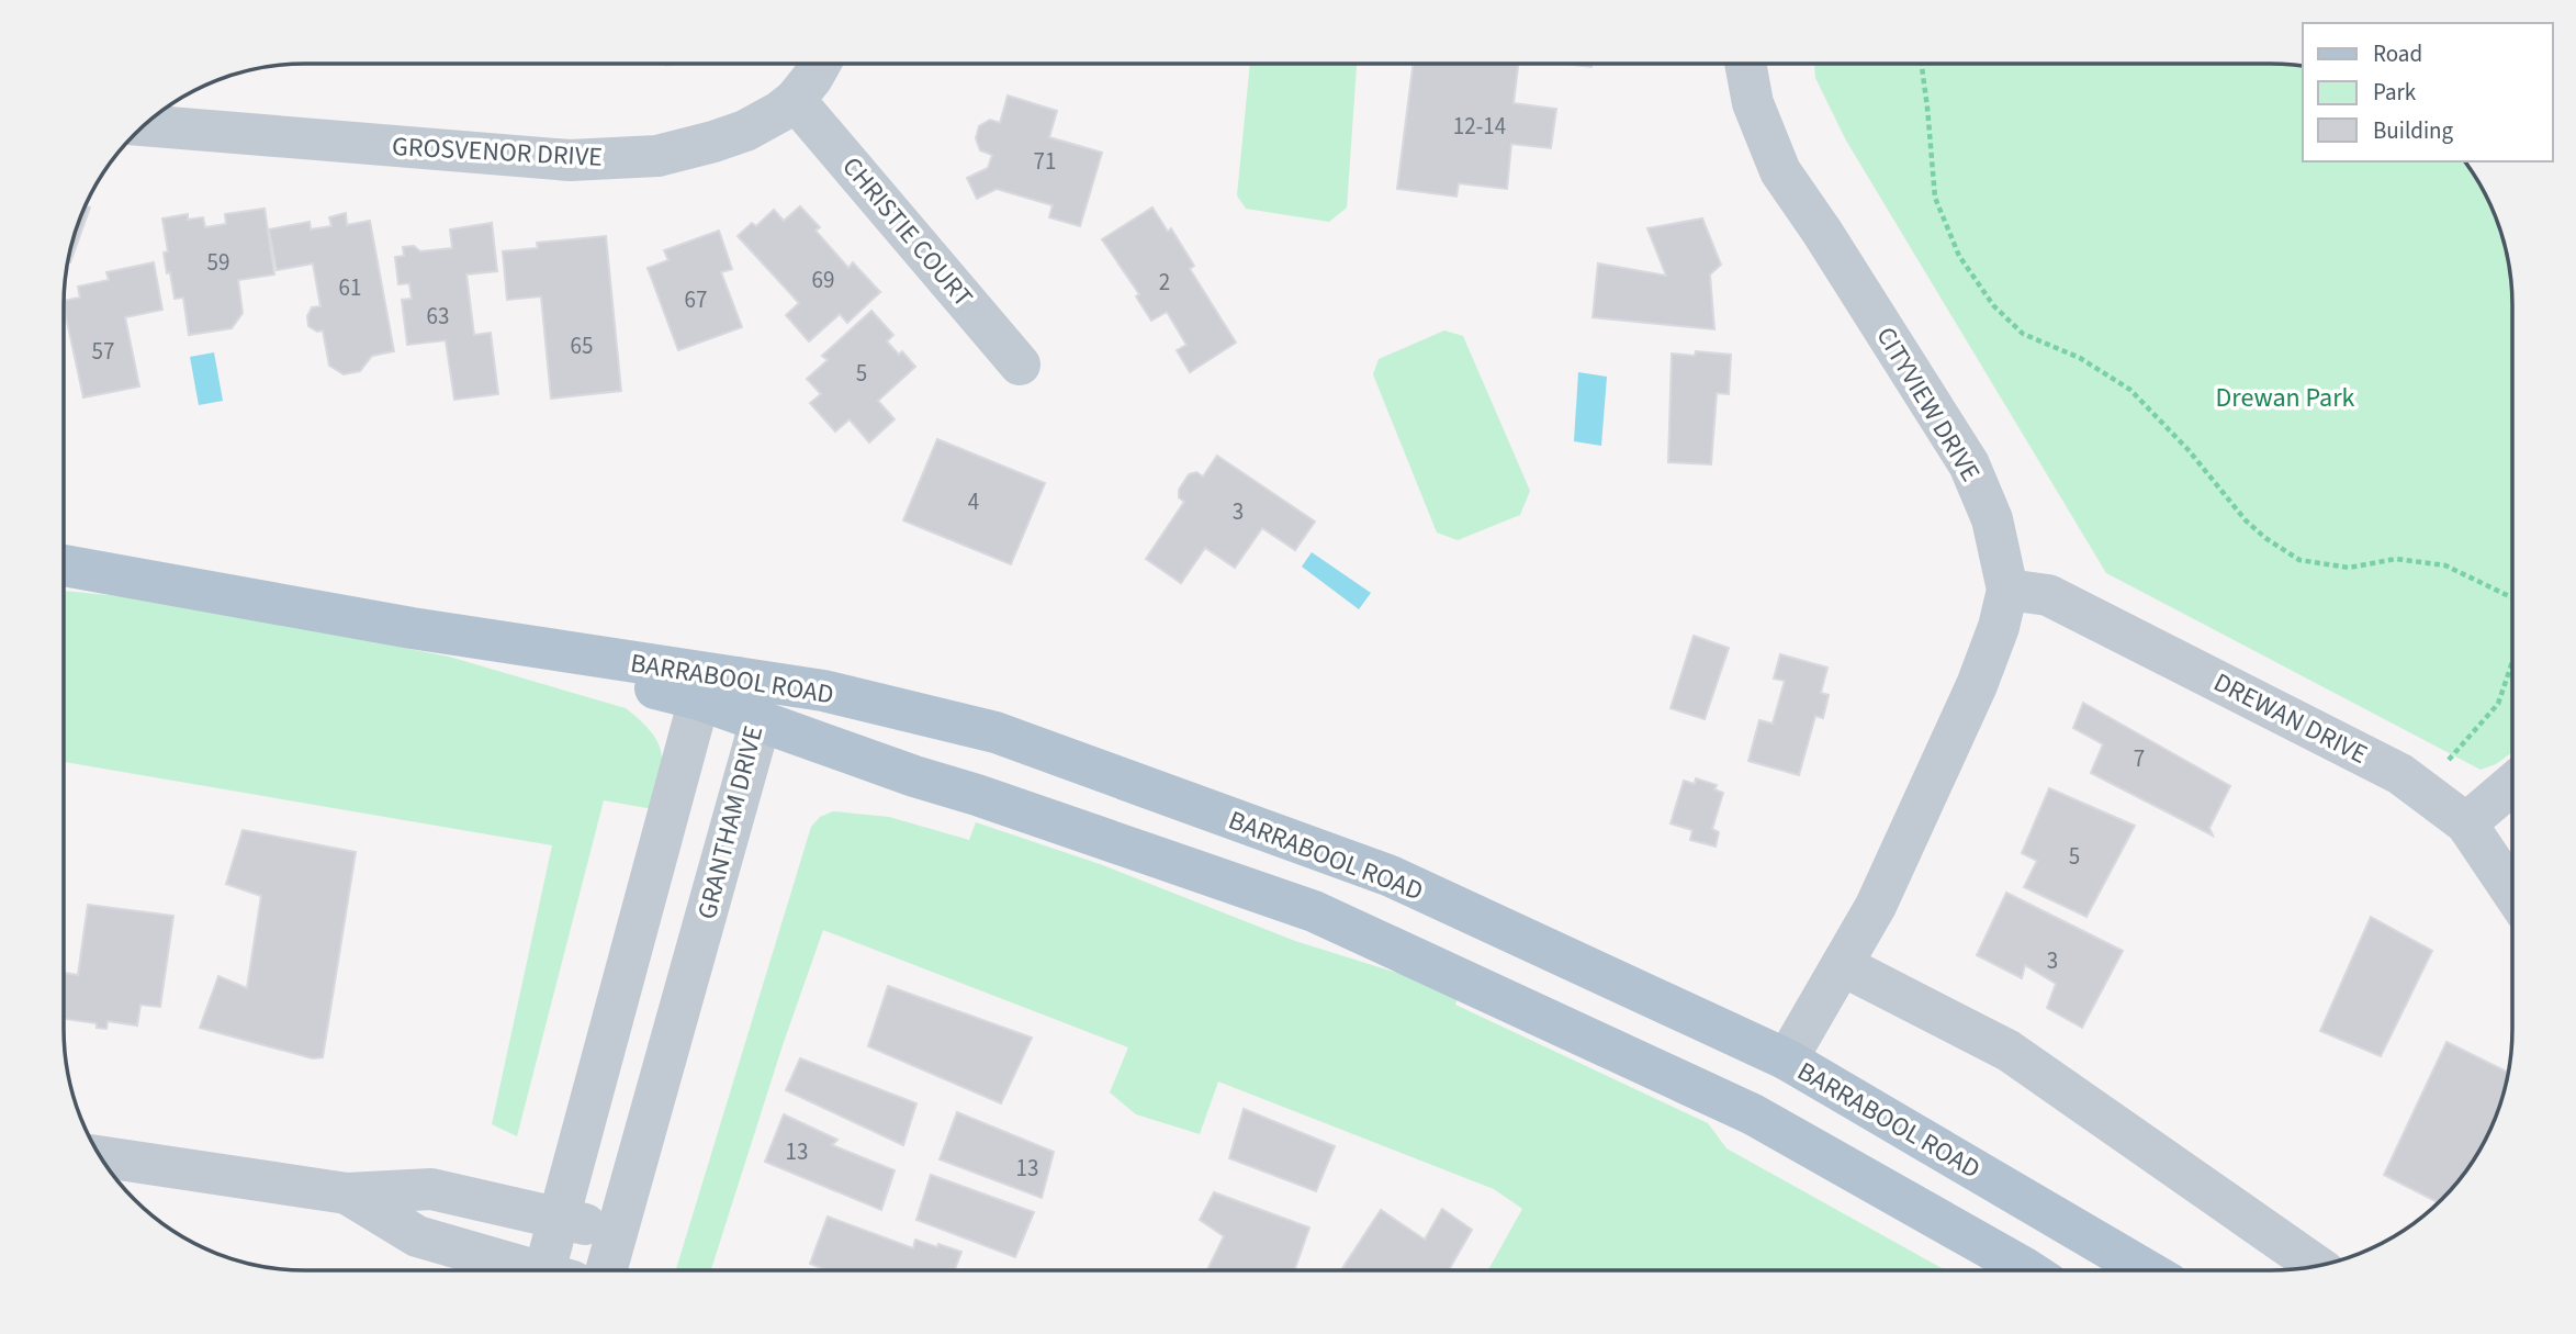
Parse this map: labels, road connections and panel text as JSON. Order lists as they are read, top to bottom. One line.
{"streets":{"main road":["BARRABOOL ROAD"],"street":["GROSVENOR DRIVE","CHRISTIE COURT","CITYVIEW DRIVE","DREWAN DRIVE","GRANTHAM DRIVE"]},"crossings":[["GROSVENOR DRIVE","CHRISTIE COURT"],["CITYVIEW DRIVE","BARRABOOL ROAD"],["CITYVIEW DRIVE","DREWAN DRIVE"],["BARRABOOL ROAD","GRANTHAM DRIVE"]],"parks":["Drewan Park"],"house_numbers":["12-14","71","59","69","2","61","67","63","65","57","5","4","3","7","5","3","13","13"],"legend":["Road","Park","Building"]}
